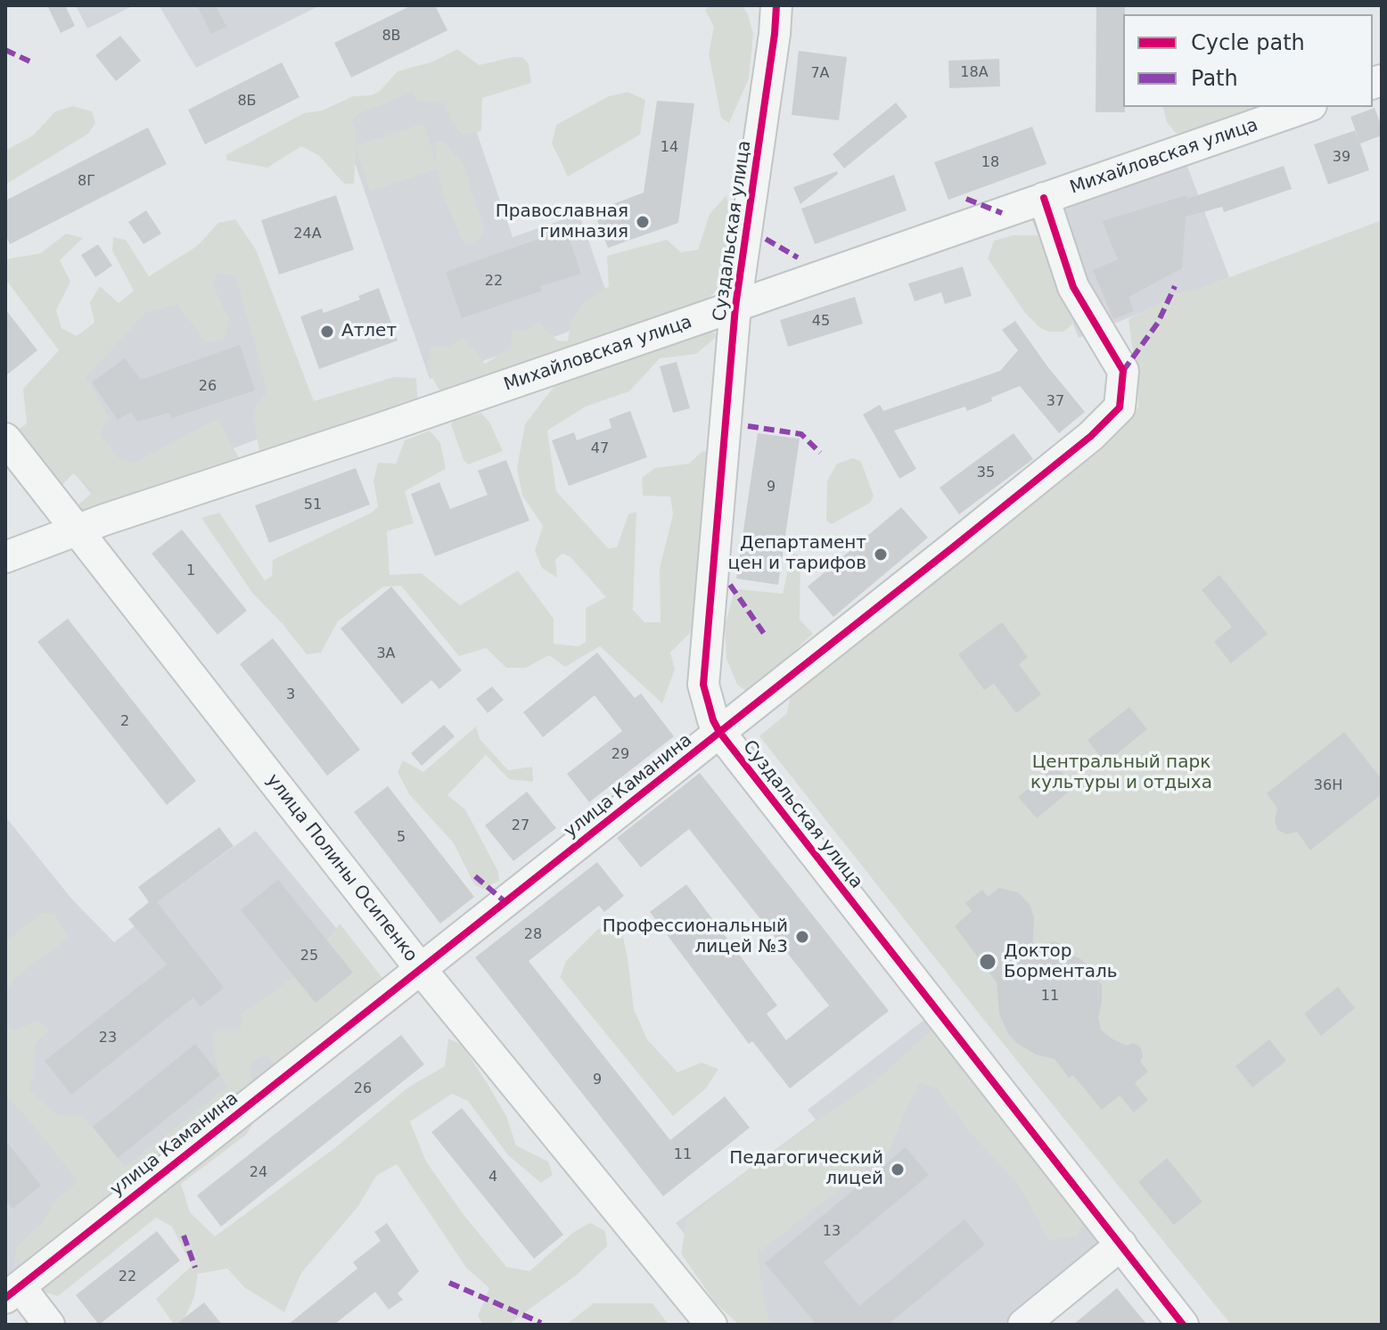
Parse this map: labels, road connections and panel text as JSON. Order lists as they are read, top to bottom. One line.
{"streets":{"street":["Михайловская улица","Суздальская улица","улица Каманина","улица Полины Осипенко"]},"crossings":[["Михайловская улица","Суздальская улица"],["Михайловская улица","улица Каманина"],["Михайловская улица","улица Полины Осипенко"],["Суздальская улица","улица Каманина"],["улица Каманина","улица Полины Осипенко"]],"parks":["Центральный парк культуры и отдыха"],"places":["Православная гимназия","Атлет","Департамент цен и тарифов","Профессиональный лицей №3","Доктор Борменталь","Педагогический лицей"],"house_numbers":["8В","18А","7А","8Б","14","39","18","8Г","24А","22","45","26","37","47","35","9","51","1","3А","3","2","29","36Н","27","5","28","25","11","23","9","26","11","24","4","13","22"],"legend":["Cycle path","Path"]}
